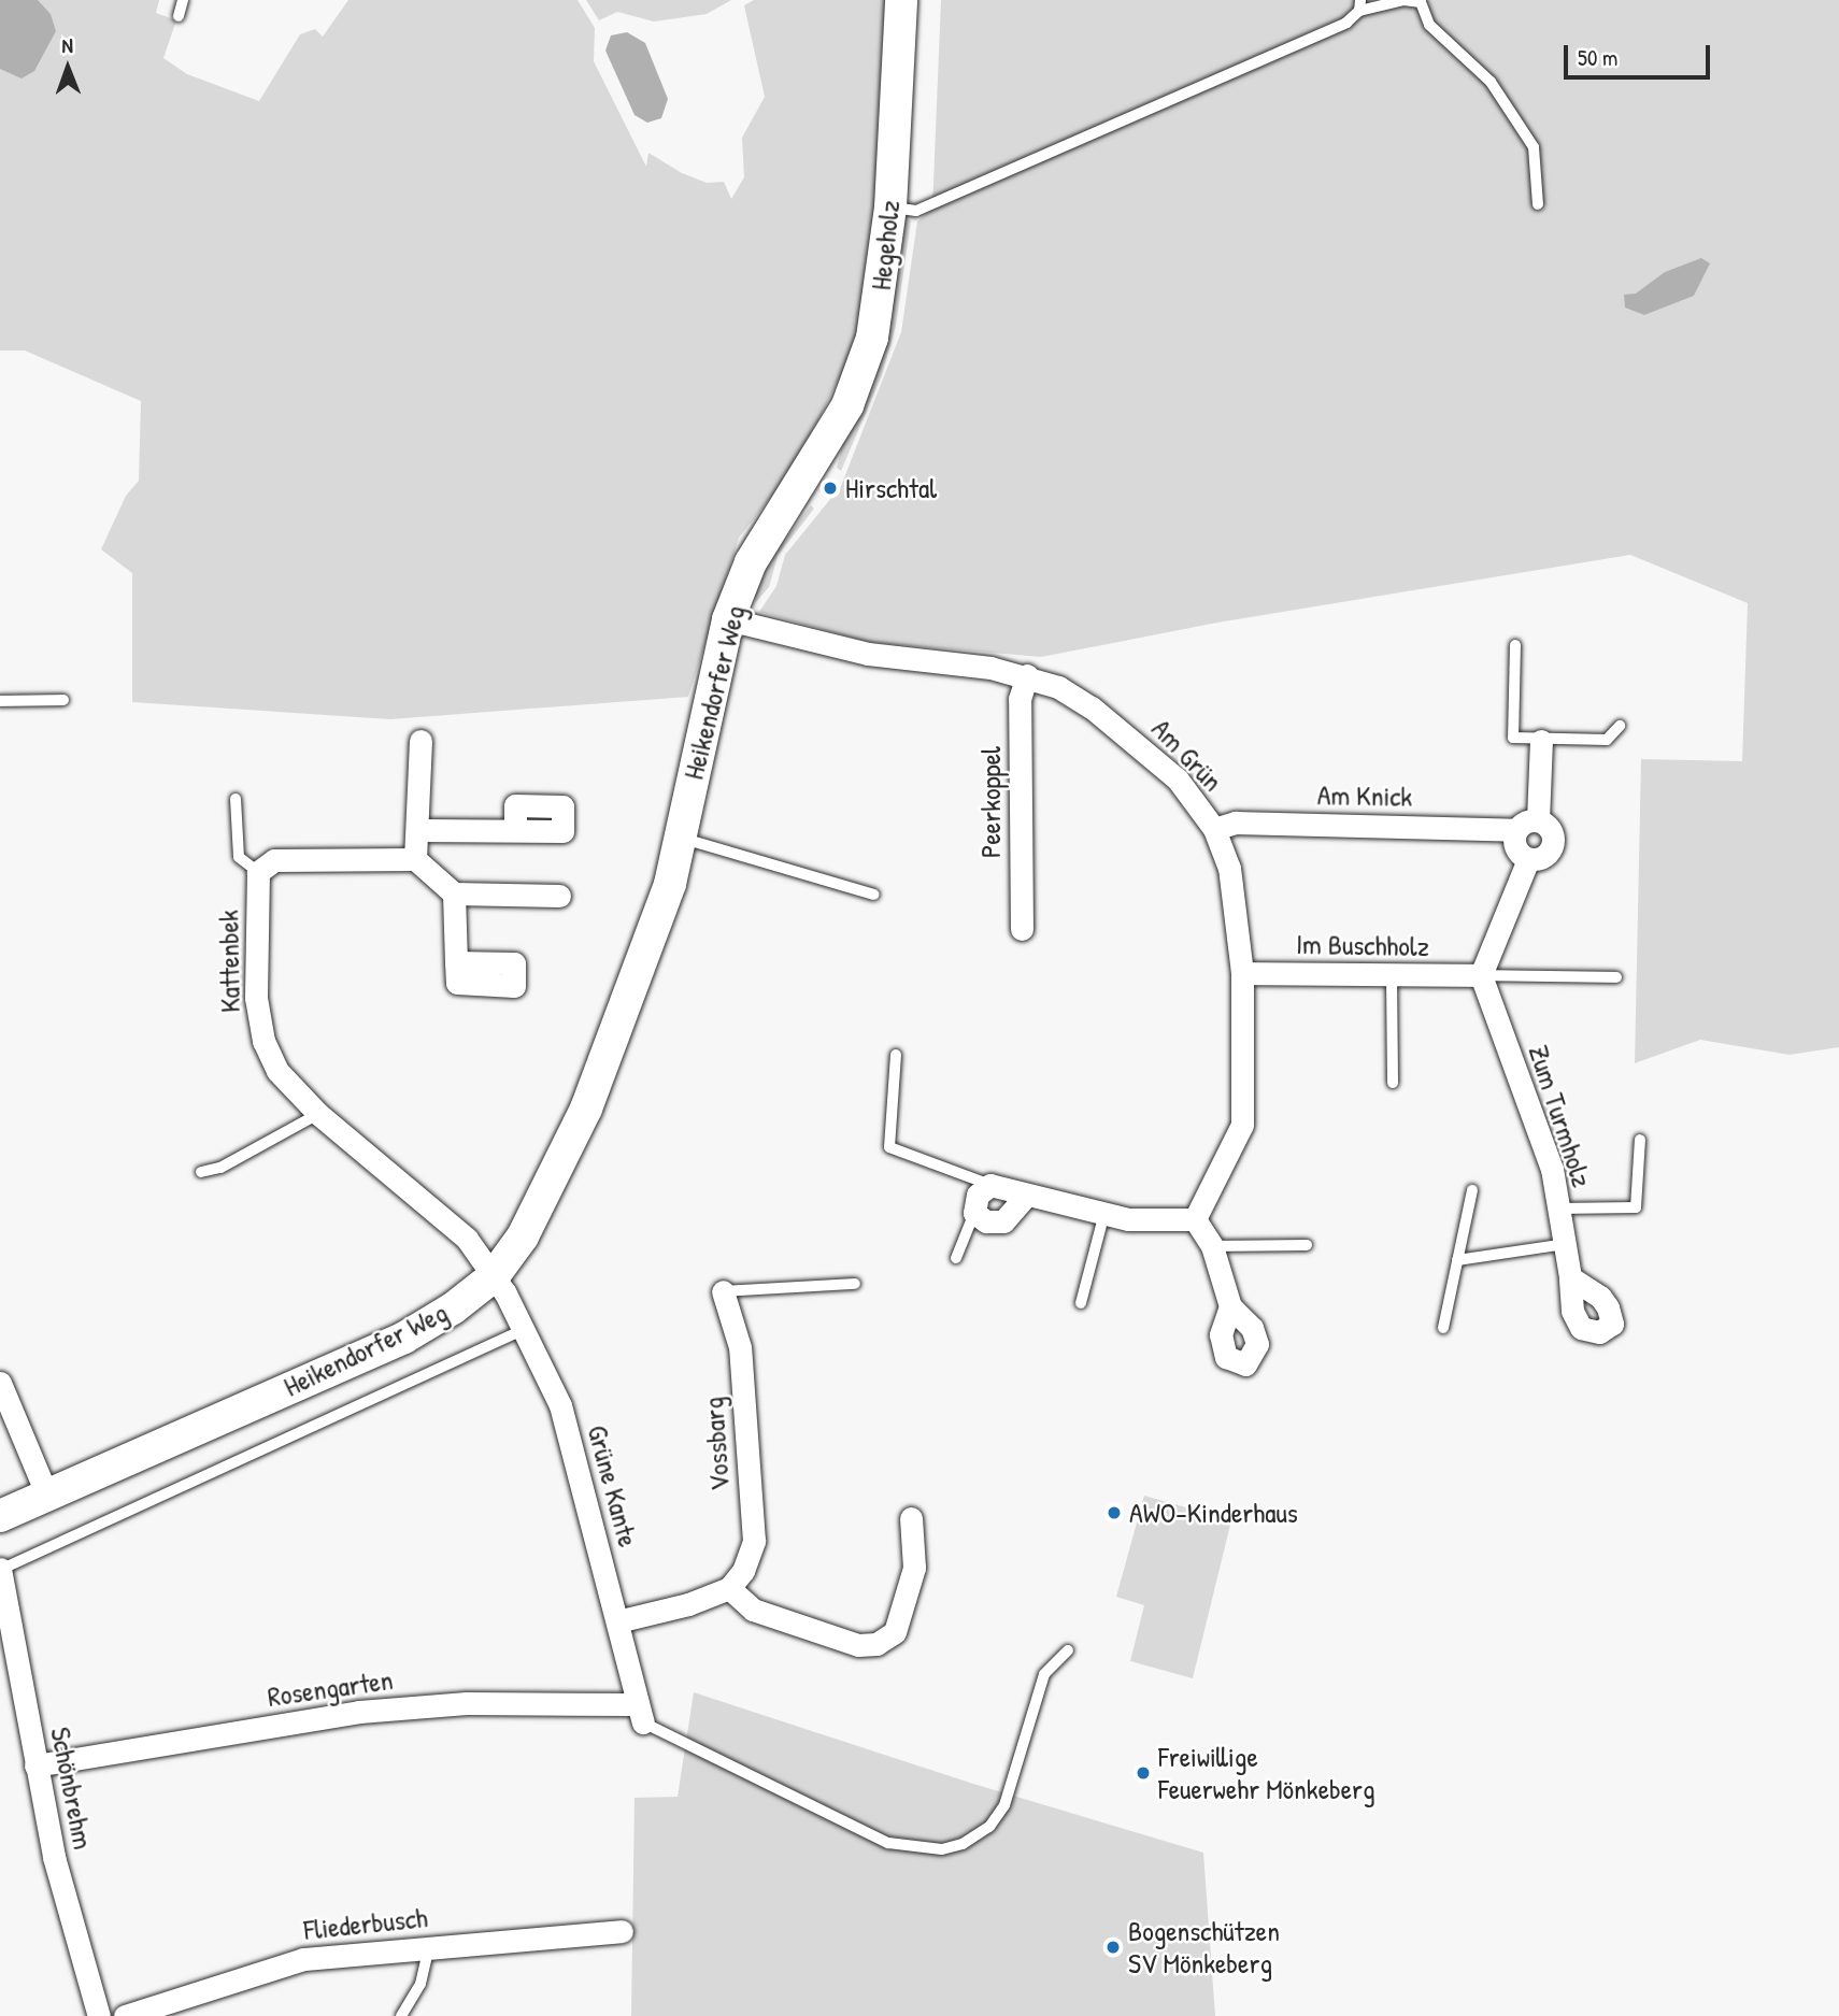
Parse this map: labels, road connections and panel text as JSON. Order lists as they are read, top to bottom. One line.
{"streets":{"street":["Hegeholz","Heikendorfer Weg","Am Grün","Am Knick","Peerkoppel","Im Buschholz","Kattenbek","Zum Turmholz","Vossbarg","Grüne Kante","Rosengarten","Schönbrehm","Fliederbusch"]},"crossings":[["Hegeholz","Heikendorfer Weg"],["Heikendorfer Weg","Am Grün"],["Heikendorfer Weg","Kattenbek"],["Heikendorfer Weg","Grüne Kante"],["Heikendorfer Weg","Schönbrehm"],["Am Grün","Am Knick"],["Am Grün","Peerkoppel"],["Am Grün","Im Buschholz"],["Im Buschholz","Zum Turmholz"],["Kattenbek","Grüne Kante"],["Grüne Kante","Rosengarten"],["Rosengarten","Schönbrehm"]],"places":["Hirschtal","AWO-Kinderhaus","Freiwillige Feuerwehr Mönkeberg","Bogenschützen SV Mönkeberg"],"scale_bar":"50 m","north":"top"}
